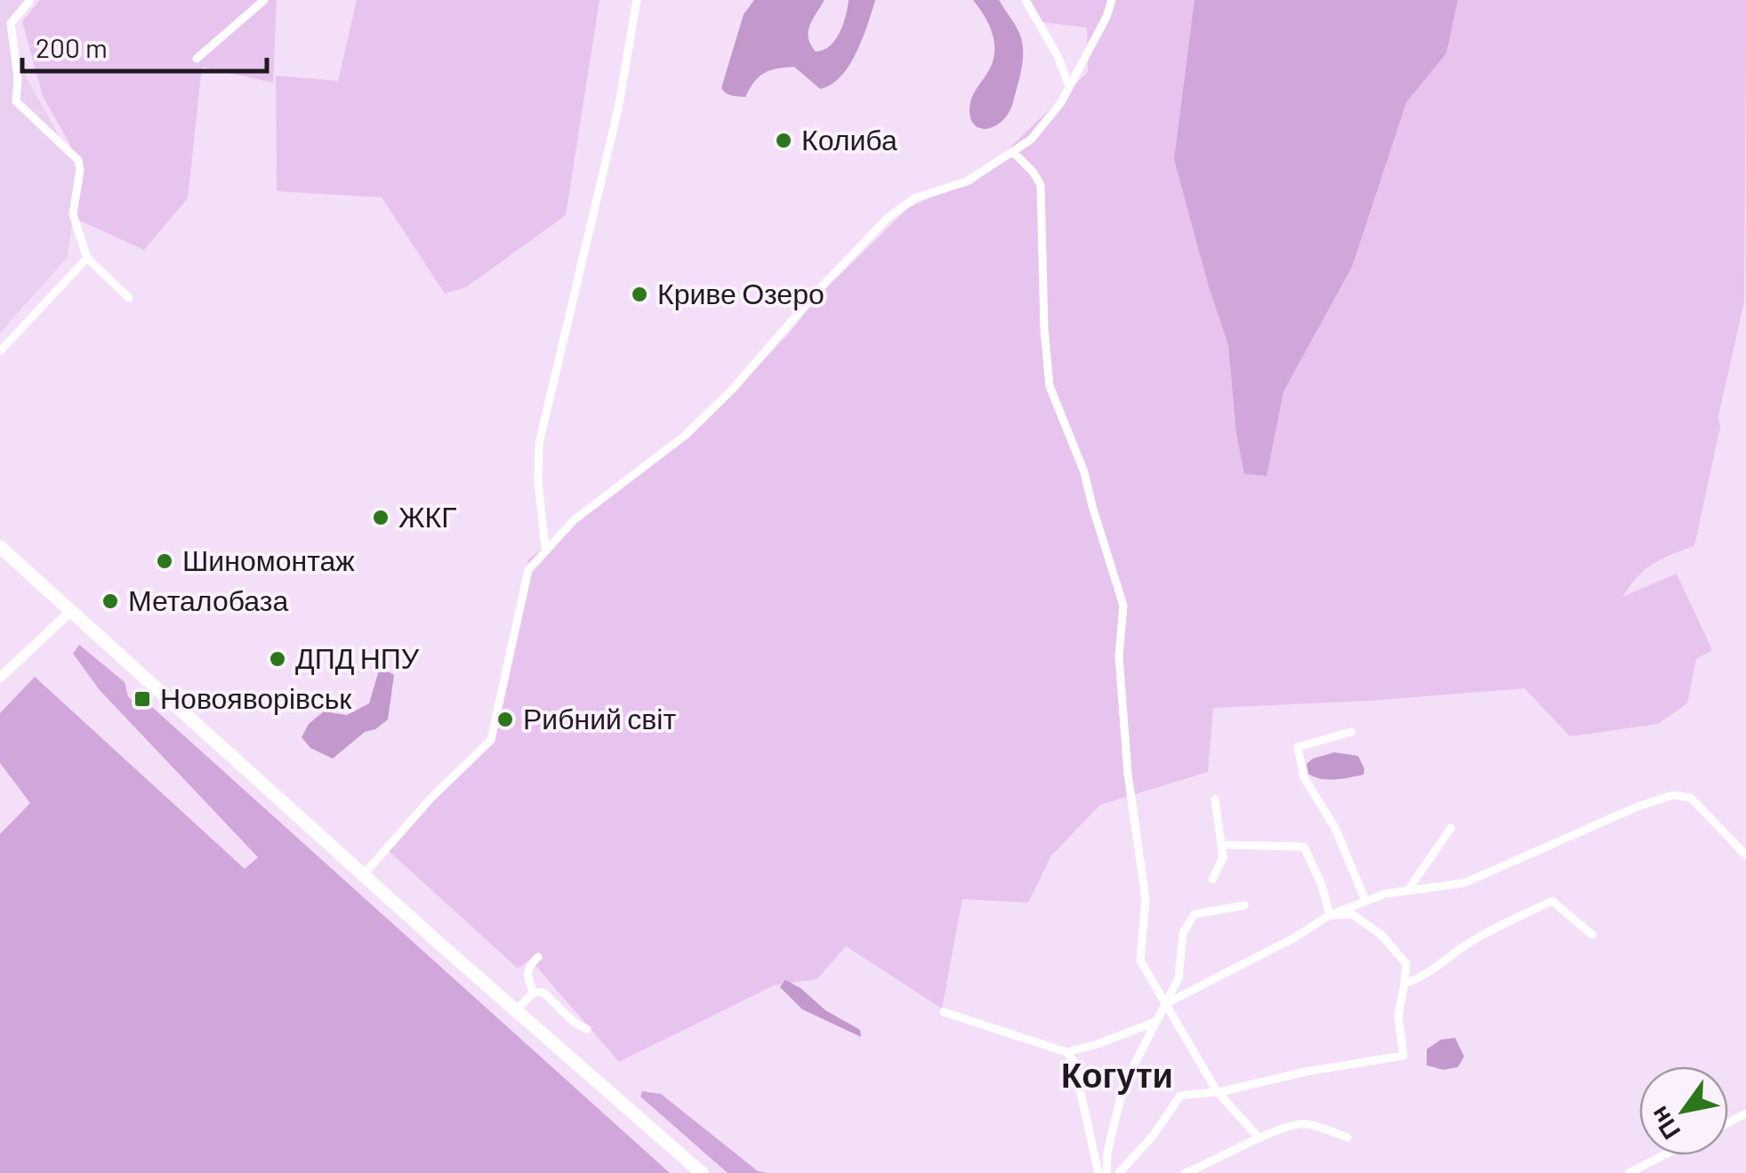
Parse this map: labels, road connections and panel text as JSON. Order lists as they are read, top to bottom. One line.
{"districts":["Когути"],"places":{"other":["Колиба","Криве Озеро","ЖКГ","Шиномонтаж","Металобаза","ДПД НПУ","Рибний світ"],"transit":["Новояворівськ"]},"scale_bar":"200 m","north":"bottom left"}
